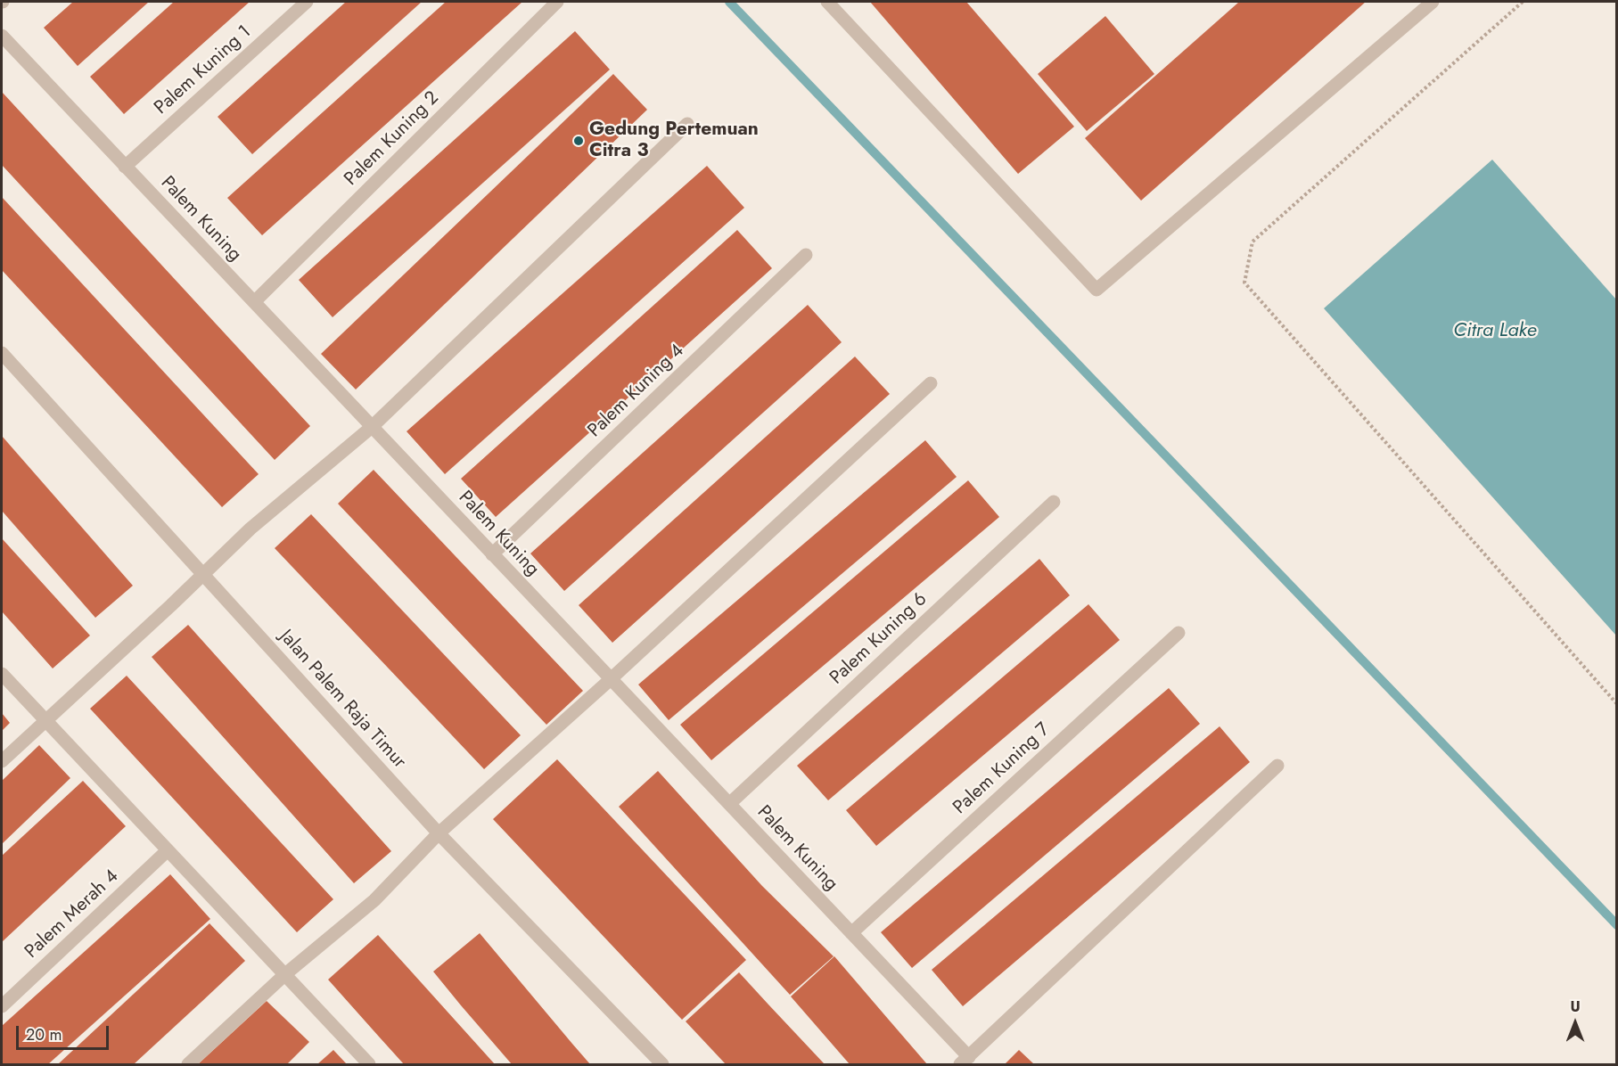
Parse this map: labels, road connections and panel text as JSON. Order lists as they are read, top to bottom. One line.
{"streets":{"street":["Palem Kuning 1","Palem Kuning 2","Palem Kuning","Palem Kuning 4","Palem Kuning 6","Jalan Palem Raja Timur","Palem Kuning 7","Palem Merah 4"]},"crossings":[["Palem Kuning 1","Palem Kuning"],["Palem Kuning 2","Palem Kuning"],["Palem Kuning","Palem Kuning 4"],["Palem Kuning","Palem Kuning 6"],["Palem Kuning","Palem Kuning 7"]],"water":["Citra Lake"],"places":["Gedung Pertemuan Citra 3"],"scale_bar":"20 m","north":"top"}
